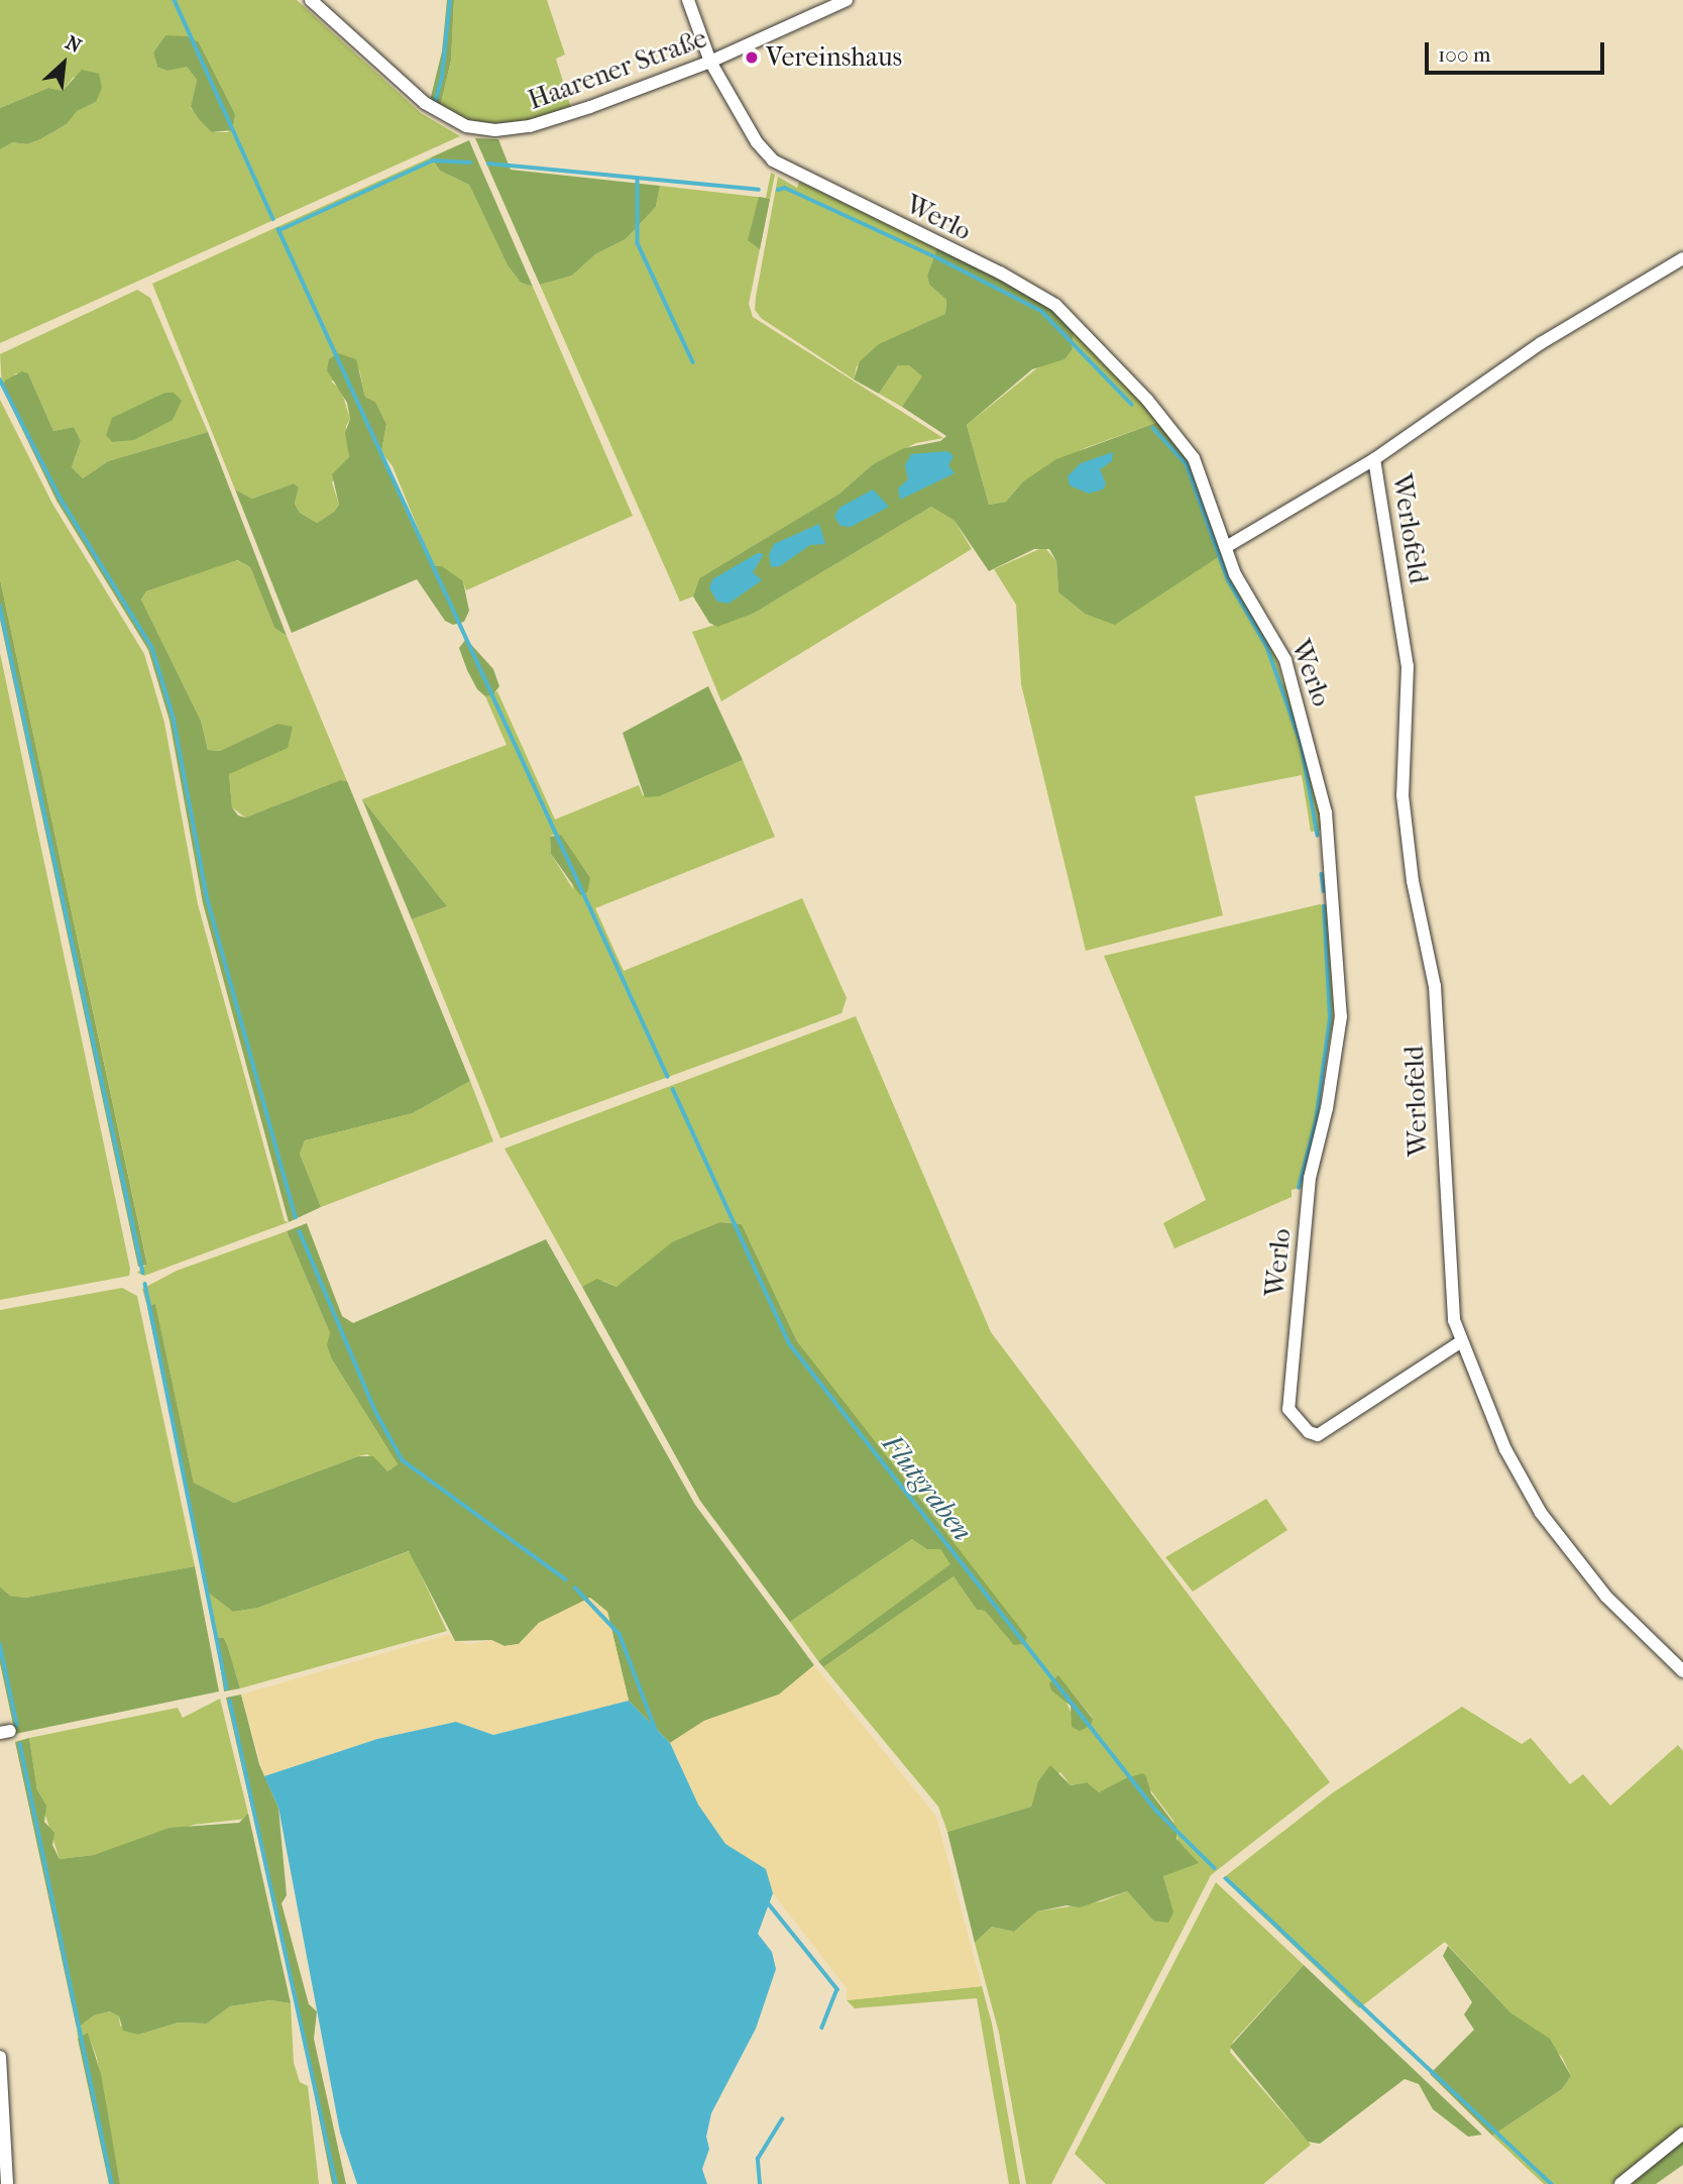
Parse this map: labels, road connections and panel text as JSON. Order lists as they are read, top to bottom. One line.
{"streets":{"street":["Haarener Straße","Werlo","Werlofeld"]},"crossings":[["Haarener Straße","Werlo"],["Werlo","Werlofeld"]],"water":["Flutgraben"],"places":["Vereinshaus"],"scale_bar":"100 m","north":"top right"}
